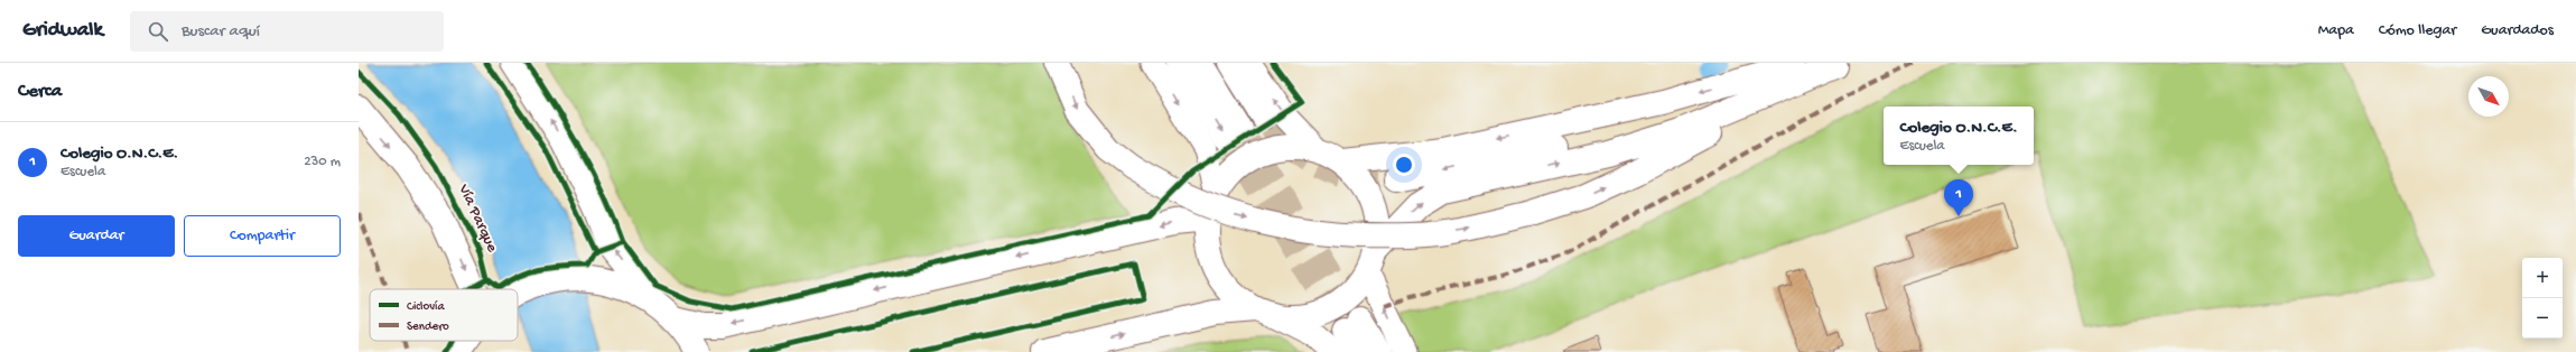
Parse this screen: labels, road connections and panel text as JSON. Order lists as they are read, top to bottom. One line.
{"streets":{"cycle path":["Vía Parque"]},"legend":["Ciclovía","Sendero"],"north":"bottom right","page":{"header":"Gridwalk","search":"Buscar aquí","nav":["Mapa","Cómo llegar","Guardados"],"heading":"Cerca","popup":["Colegio O.N.C.E.","Escuela"],"list":[{"mark":"1","name":"Colegio O.N.C.E.","note":"Escuela","value":"230 m"}],"pins":"1","buttons":["Guardar","Compartir"],"map_buttons":["+","−"]}}
